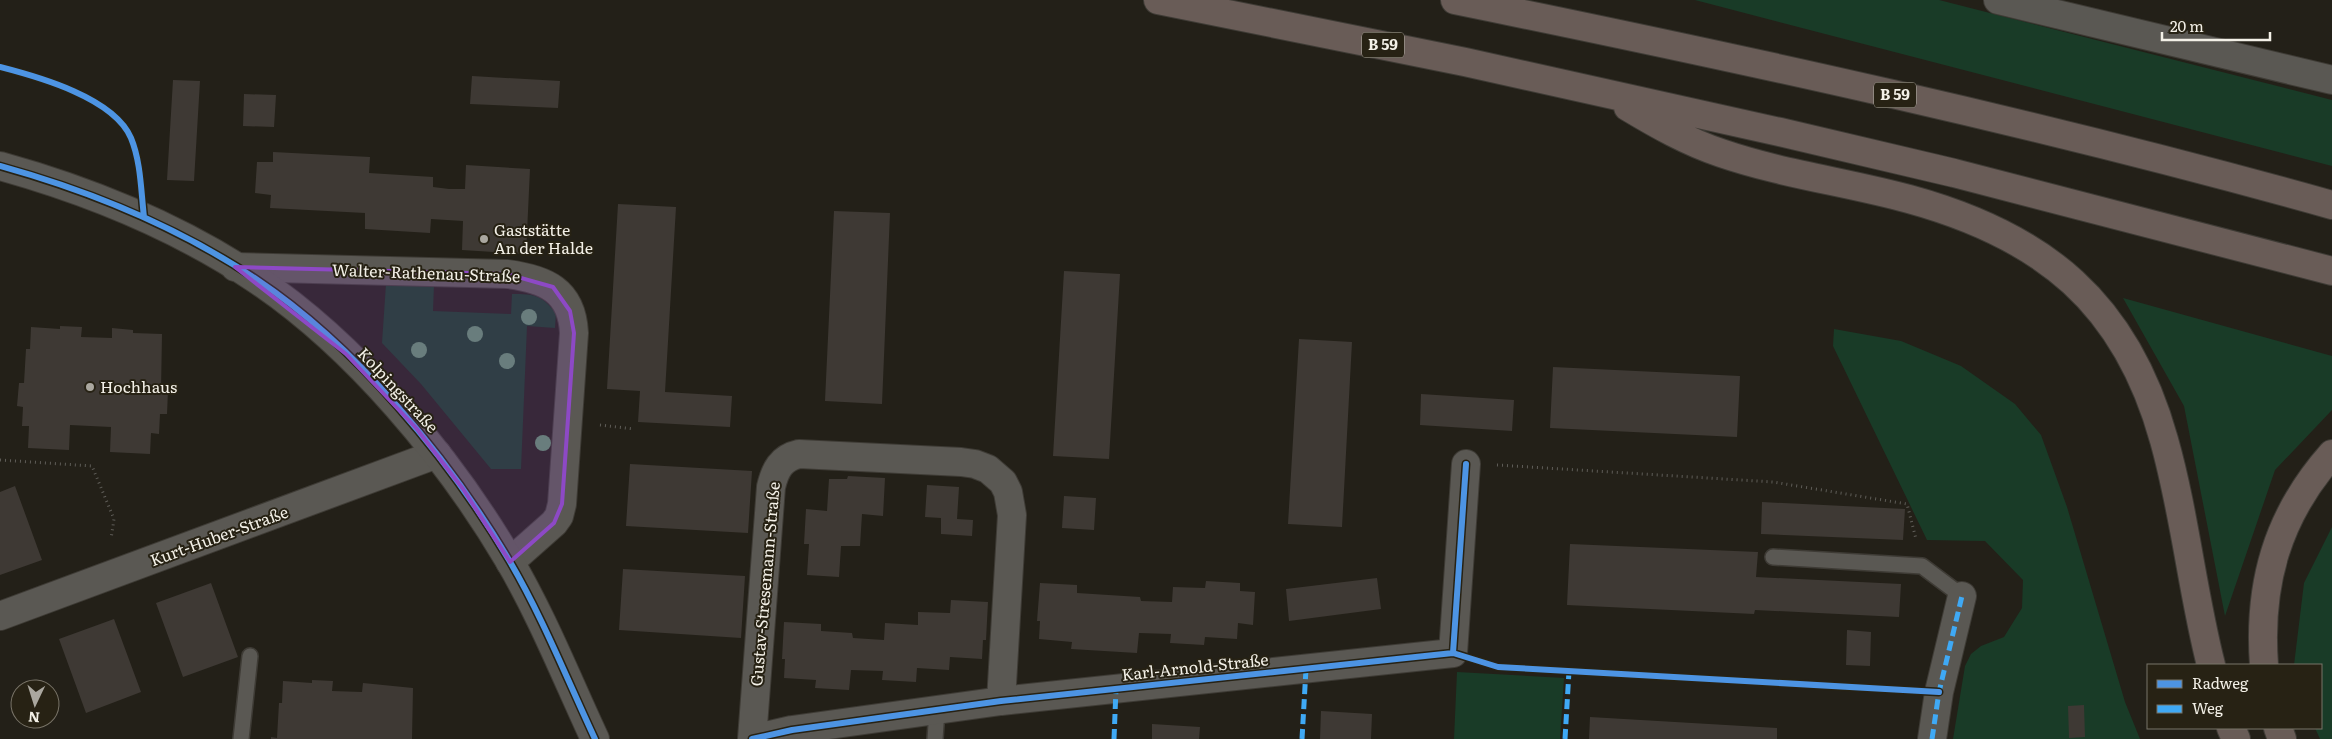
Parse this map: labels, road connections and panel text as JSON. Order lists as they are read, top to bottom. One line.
{"streets":{"highway":["B 59"],"street":["Walter-Rathenau-Straße","Kolpingstraße","Kurt-Huber-Straße","Gustav-Stresemann-Straße","Karl-Arnold-Straße"]},"crossings":[["Walter-Rathenau-Straße","Kolpingstraße"],["Kolpingstraße","Kurt-Huber-Straße"],["Gustav-Stresemann-Straße","Karl-Arnold-Straße"]],"places":["Gaststätte An der Halde","Hochhaus"],"legend":["Radweg","Weg"],"scale_bar":"20 m","north":"bottom"}
